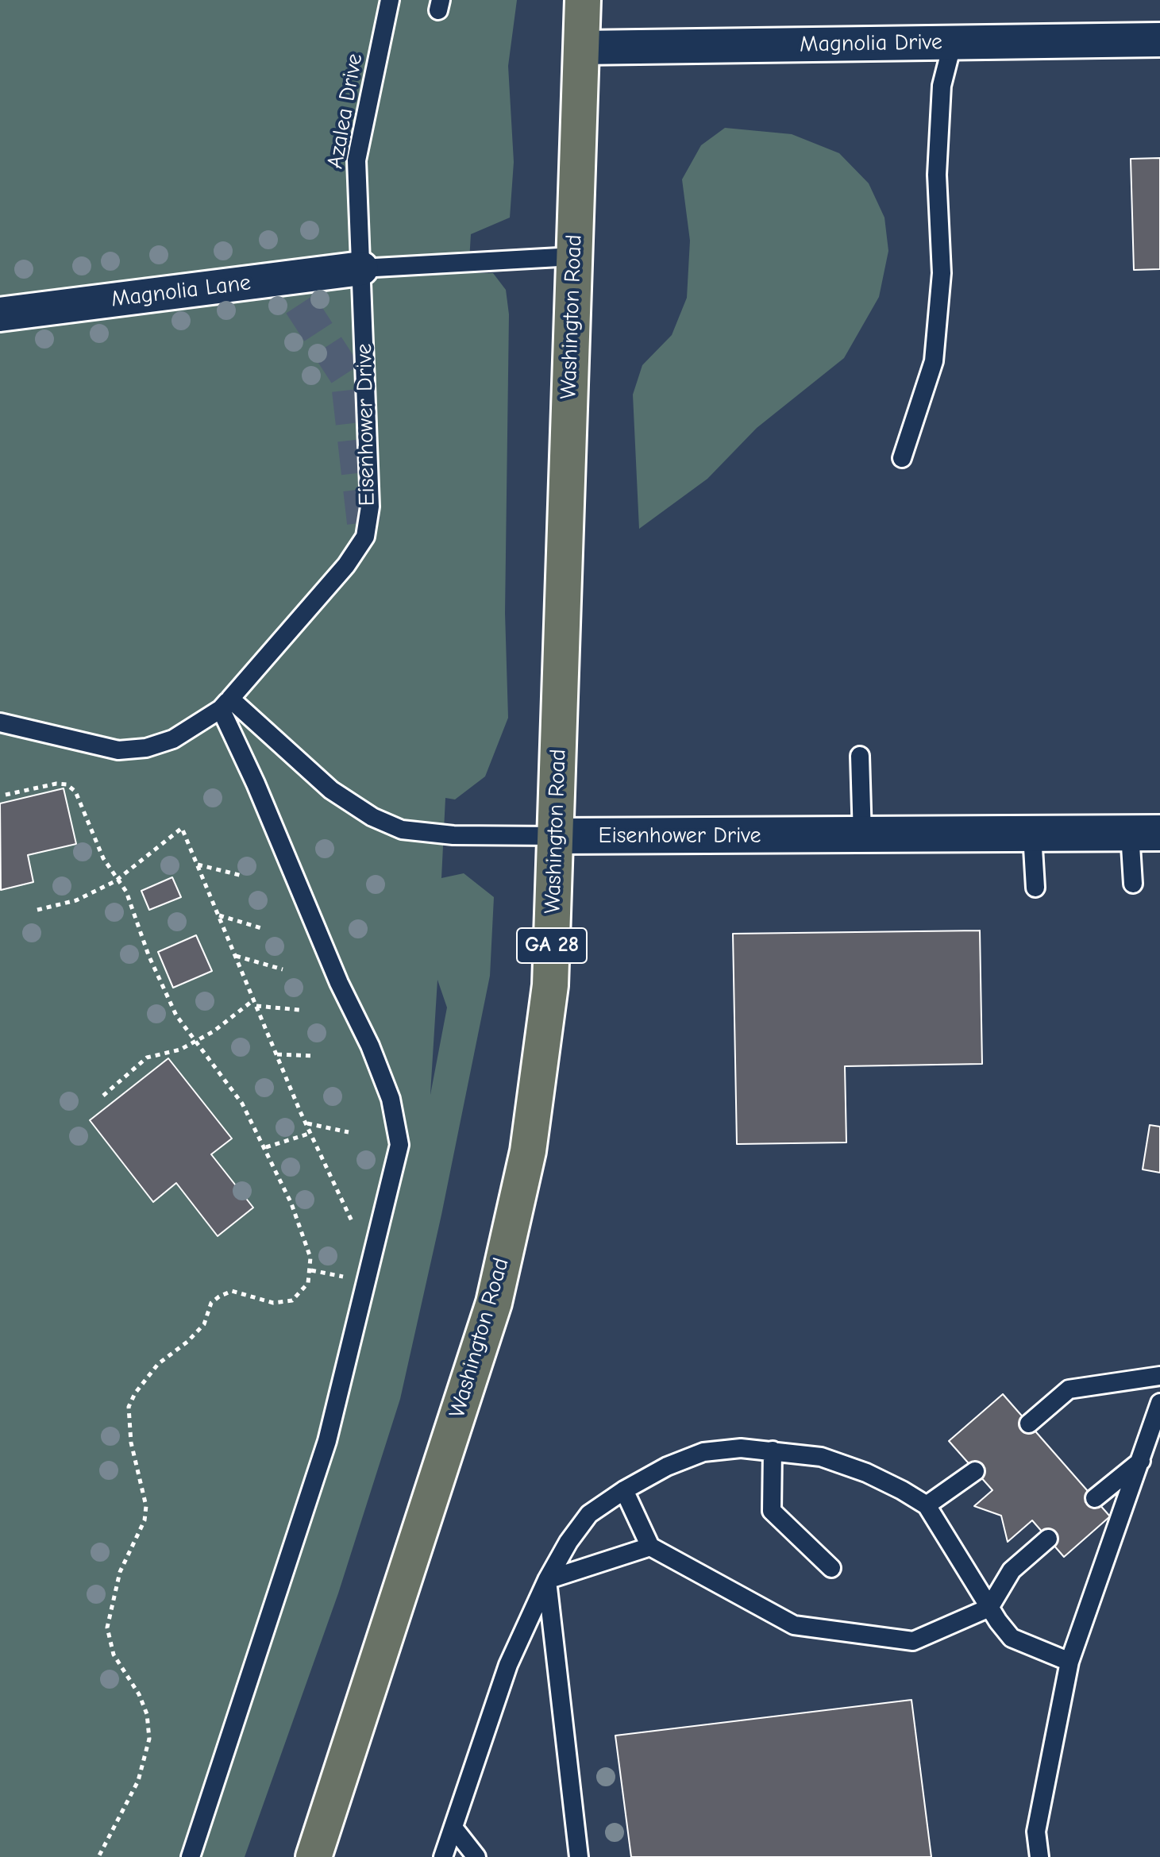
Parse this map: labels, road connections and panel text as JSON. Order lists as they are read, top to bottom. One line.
{"streets":{"main road":["Washington Road","GA 28"],"street":["Magnolia Drive","Magnolia Lane","Eisenhower Drive"],"lane":["Azalea Drive"]},"crossings":[["Magnolia Drive","Washington Road"],["Azalea Drive","Magnolia Lane"],["Azalea Drive","Eisenhower Drive"],["Magnolia Lane","Eisenhower Drive"],["Washington Road","Eisenhower Drive"]]}
